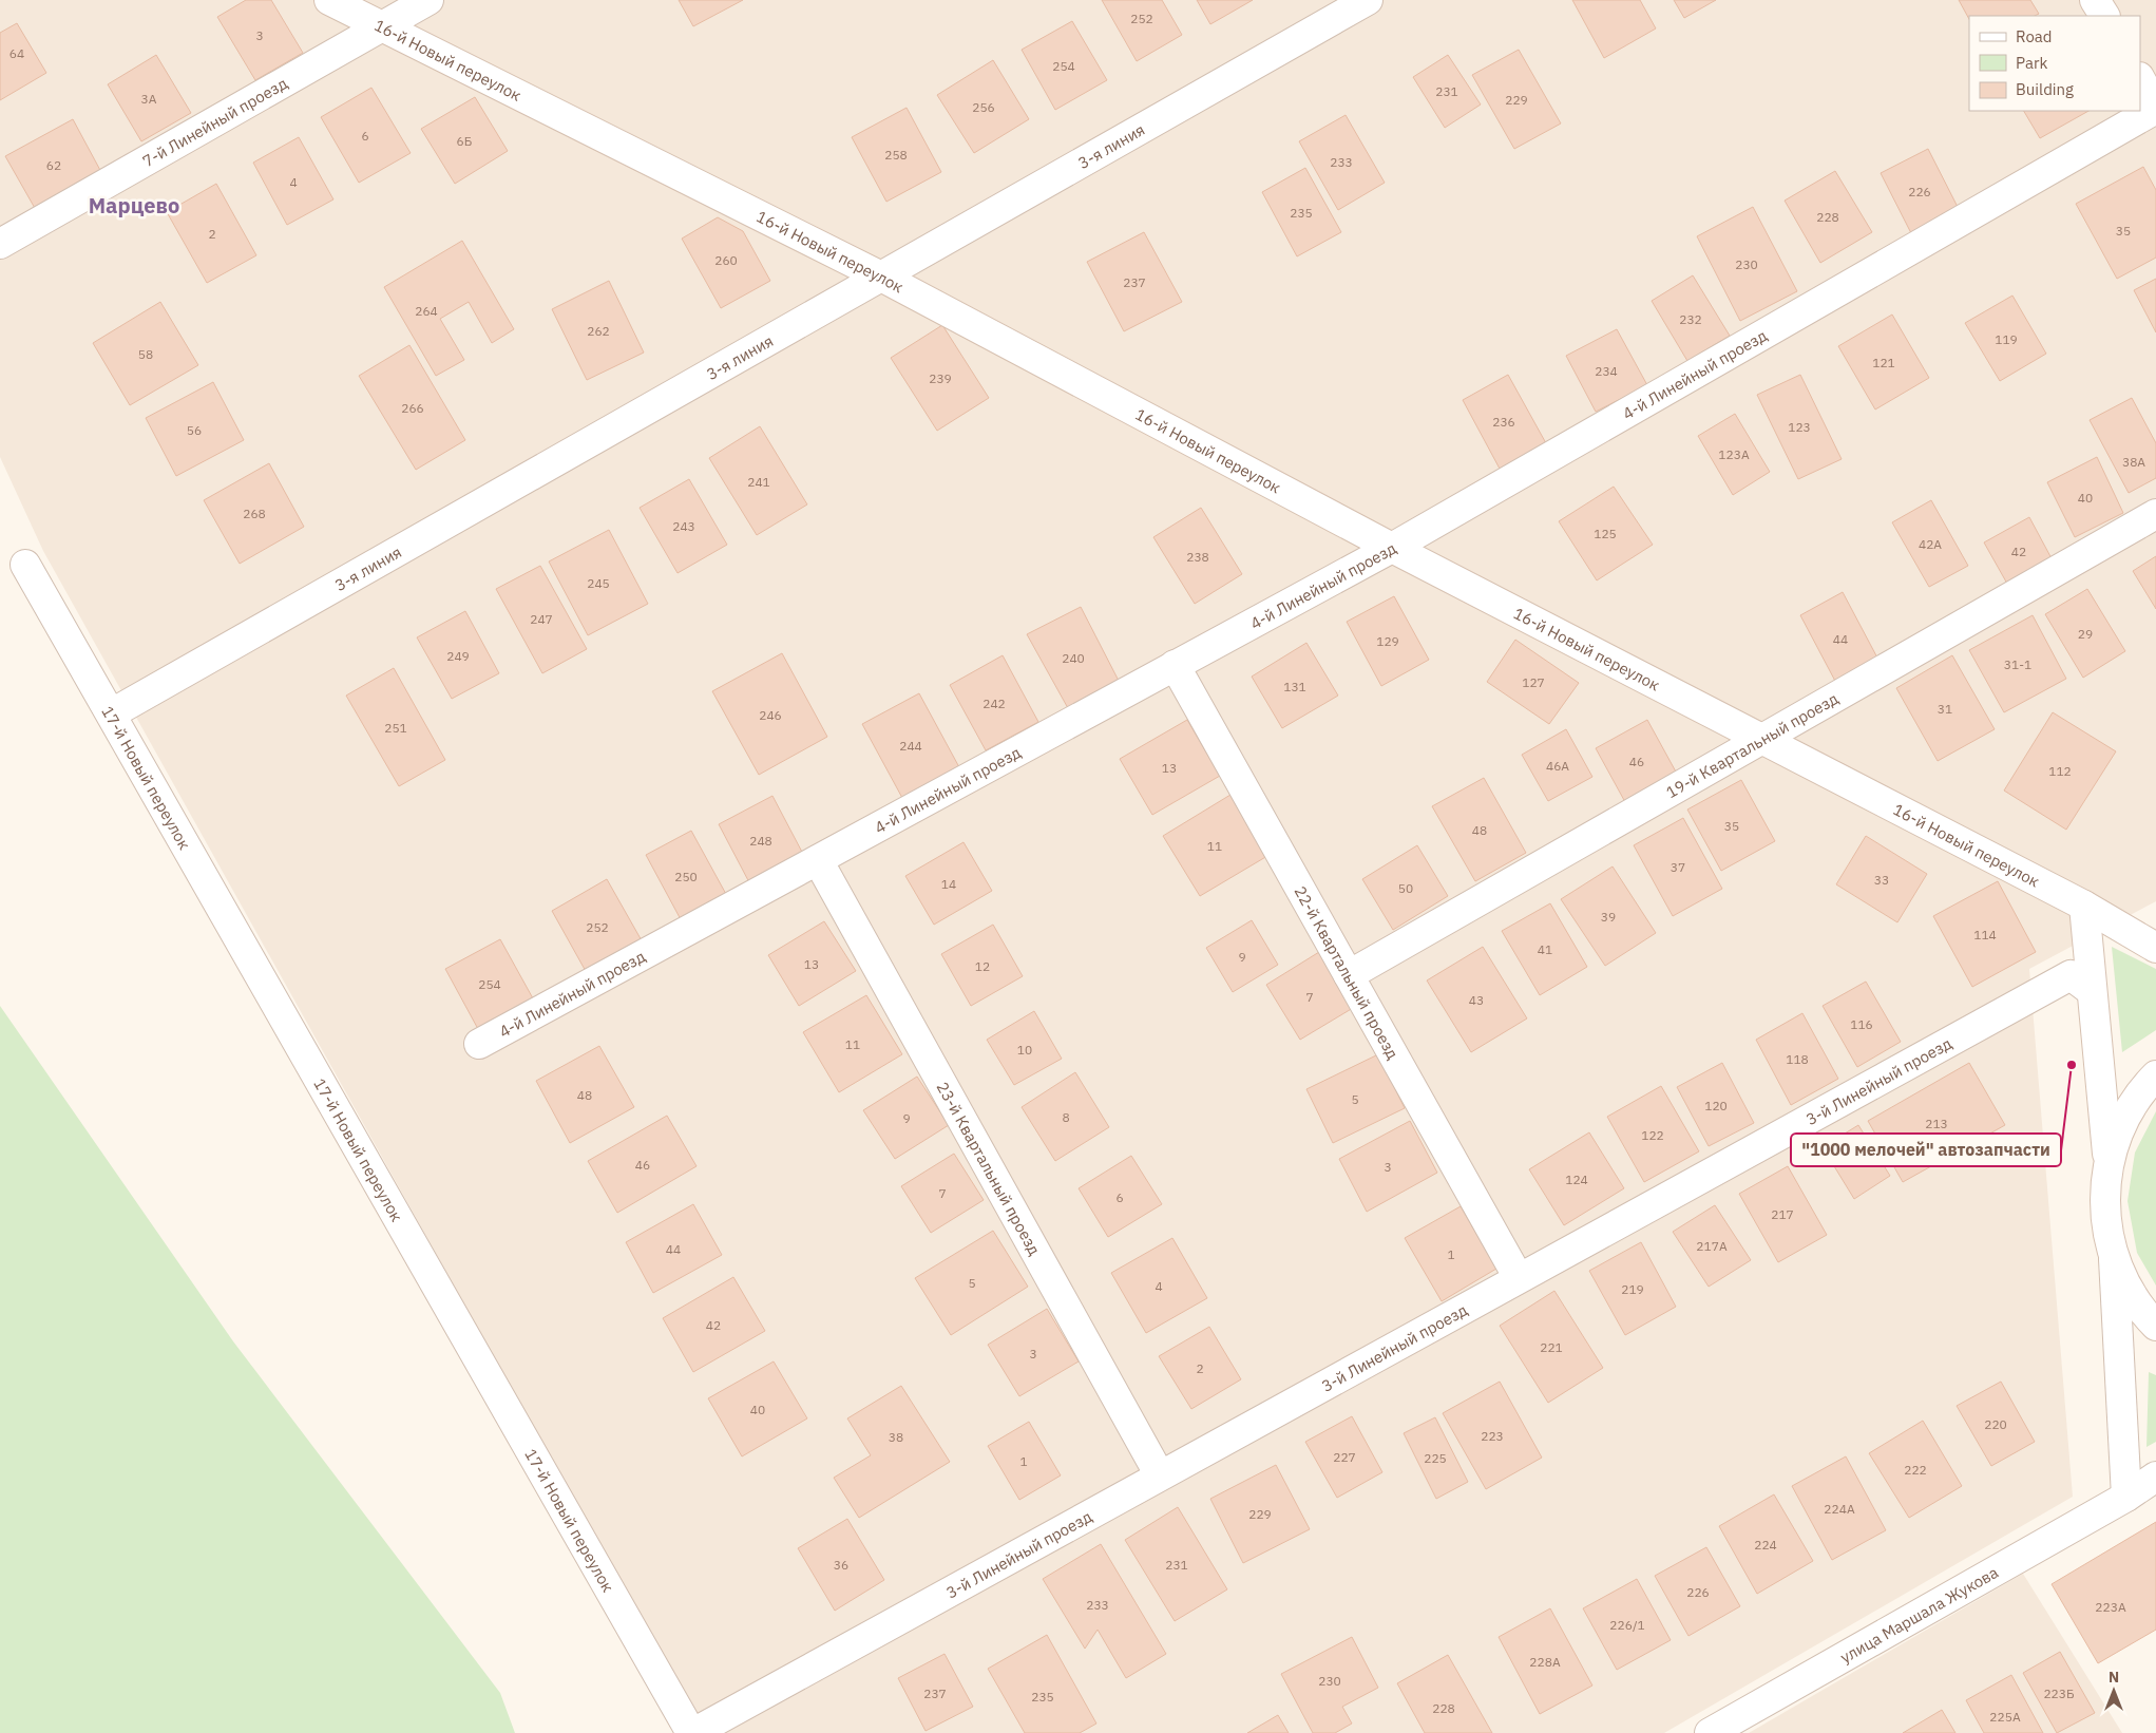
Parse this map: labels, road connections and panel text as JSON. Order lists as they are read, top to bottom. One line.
{"streets":{"street":["16-й Новый переулок","7-й Линейный проезд","3-я линия","4-й Линейный проезд","19-й Квартальный проезд","17-й Новый переулок","22-й Квартальный проезд","3-й Линейный проезд","23-й Квартальный проезд","улица Маршала Жукова"]},"crossings":[["16-й Новый переулок","7-й Линейный проезд"],["16-й Новый переулок","3-я линия"],["16-й Новый переулок","4-й Линейный проезд"],["16-й Новый переулок","19-й Квартальный проезд"],["3-я линия","17-й Новый переулок"],["4-й Линейный проезд","22-й Квартальный проезд"],["4-й Линейный проезд","23-й Квартальный проезд"],["19-й Квартальный проезд","22-й Квартальный проезд"],["17-й Новый переулок","3-й Линейный проезд"],["22-й Квартальный проезд","3-й Линейный проезд"],["3-й Линейный проезд","23-й Квартальный проезд"]],"districts":["Марцево"],"places":["\"1000 мелочей\" автозапчасти"],"house_numbers":["252","3","64","254","231","3А","229","256","6","6Б","258","233","62","4","226","235","228","35","2","260","230","237","264","232","262","119","58","121","234","239","266","236","123","56","123А","38А","241","40","268","243","125","42А","42","238","245","247","29","44","129","249","240","31-1","127","131","242","31","246","251","244","46","46А","13","112","35","48","248","11","37","250","33","14","50","39","252","114","41","9","13","12","254","7","43","116","11","10","118","48","5","120","8","9","213","122","46","3","124","7","6","217","217А","44","1","5","4","219","42","221","3","2","40","220","223","38","227","225","1","222","224А","229","224","36","231","226","233","223А","226/1","228А","230","237","223Б","235","228","225А"],"legend":["Road","Park","Building"],"north":"top"}
